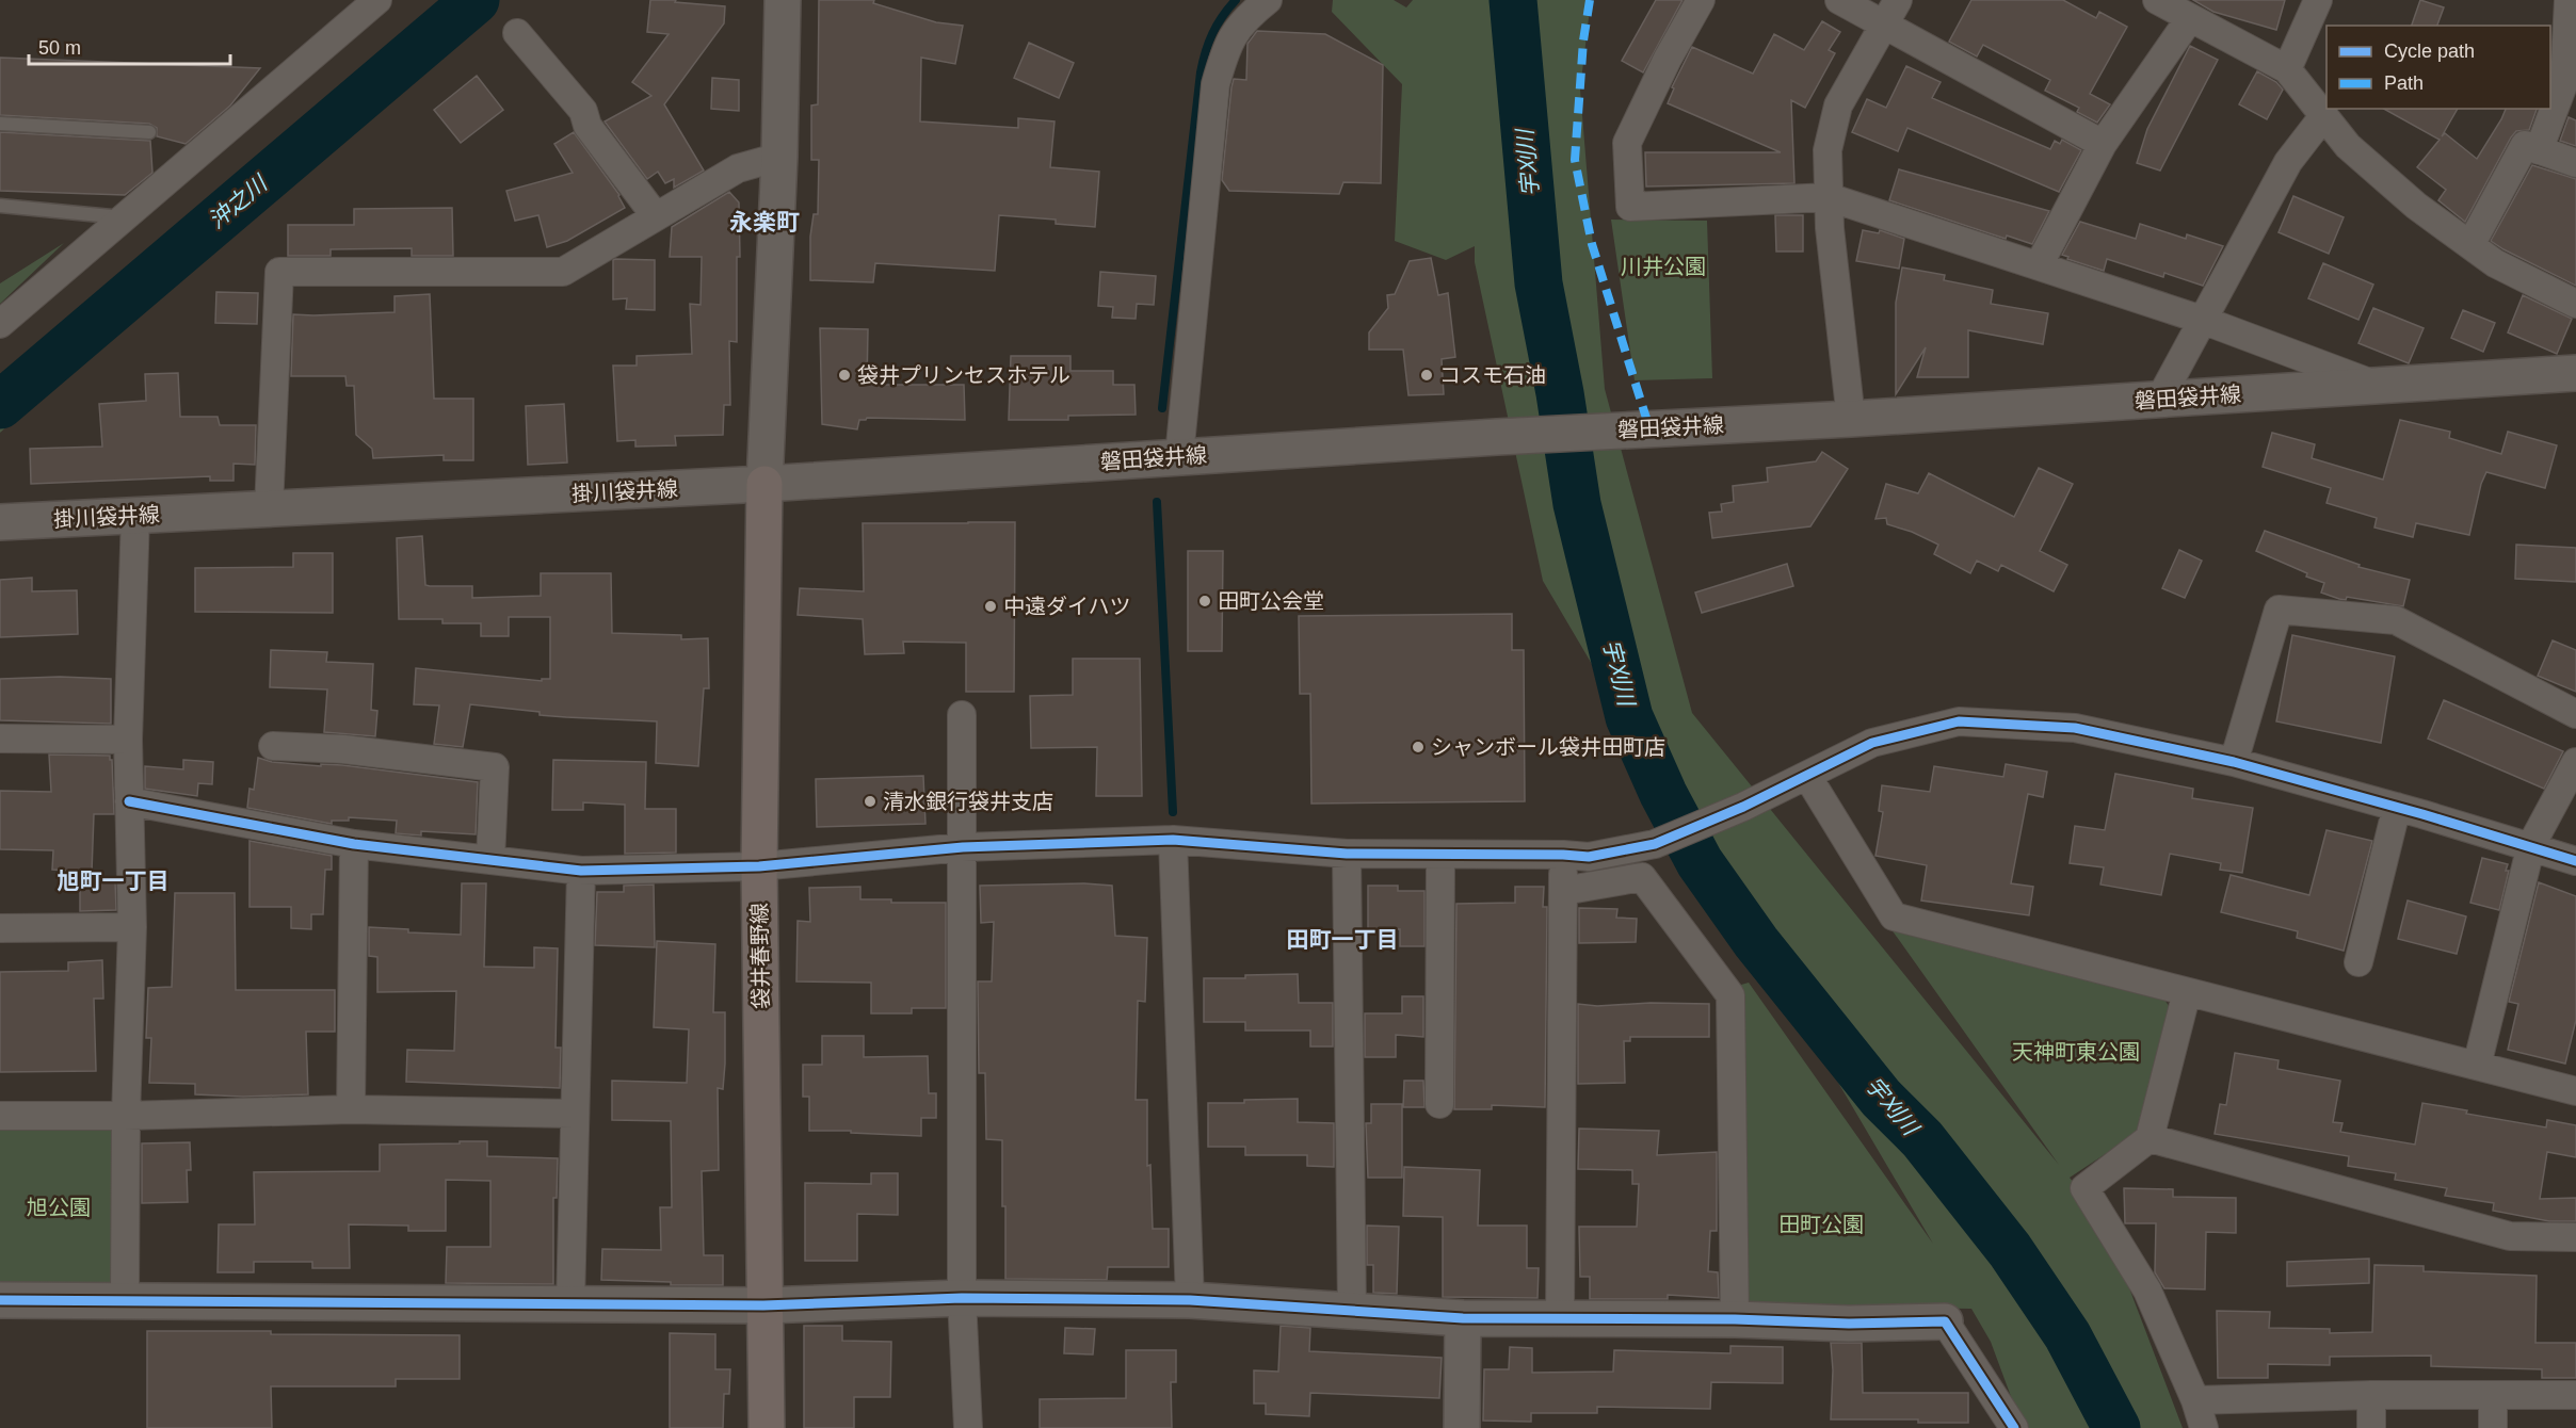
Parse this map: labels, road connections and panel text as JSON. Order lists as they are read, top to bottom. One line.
{"streets":{"main road":["磐田袋井線","掛川袋井線","袋井春野線"]},"crossings":[["磐田袋井線","掛川袋井線"],["磐田袋井線","袋井春野線"],["掛川袋井線","袋井春野線"]],"districts":["永楽町","旭町一丁目","田町一丁目"],"water":["宇刈川","沖之川"],"parks":["川井公園","天神町東公園","旭公園","田町公園"],"places":["袋井プリンセスホテル","コスモ石油","田町公会堂","中遠ダイハツ","シャンボール袋井田町店","清水銀行袋井支店"],"legend":["Cycle path","Path"],"scale_bar":"50 m"}
